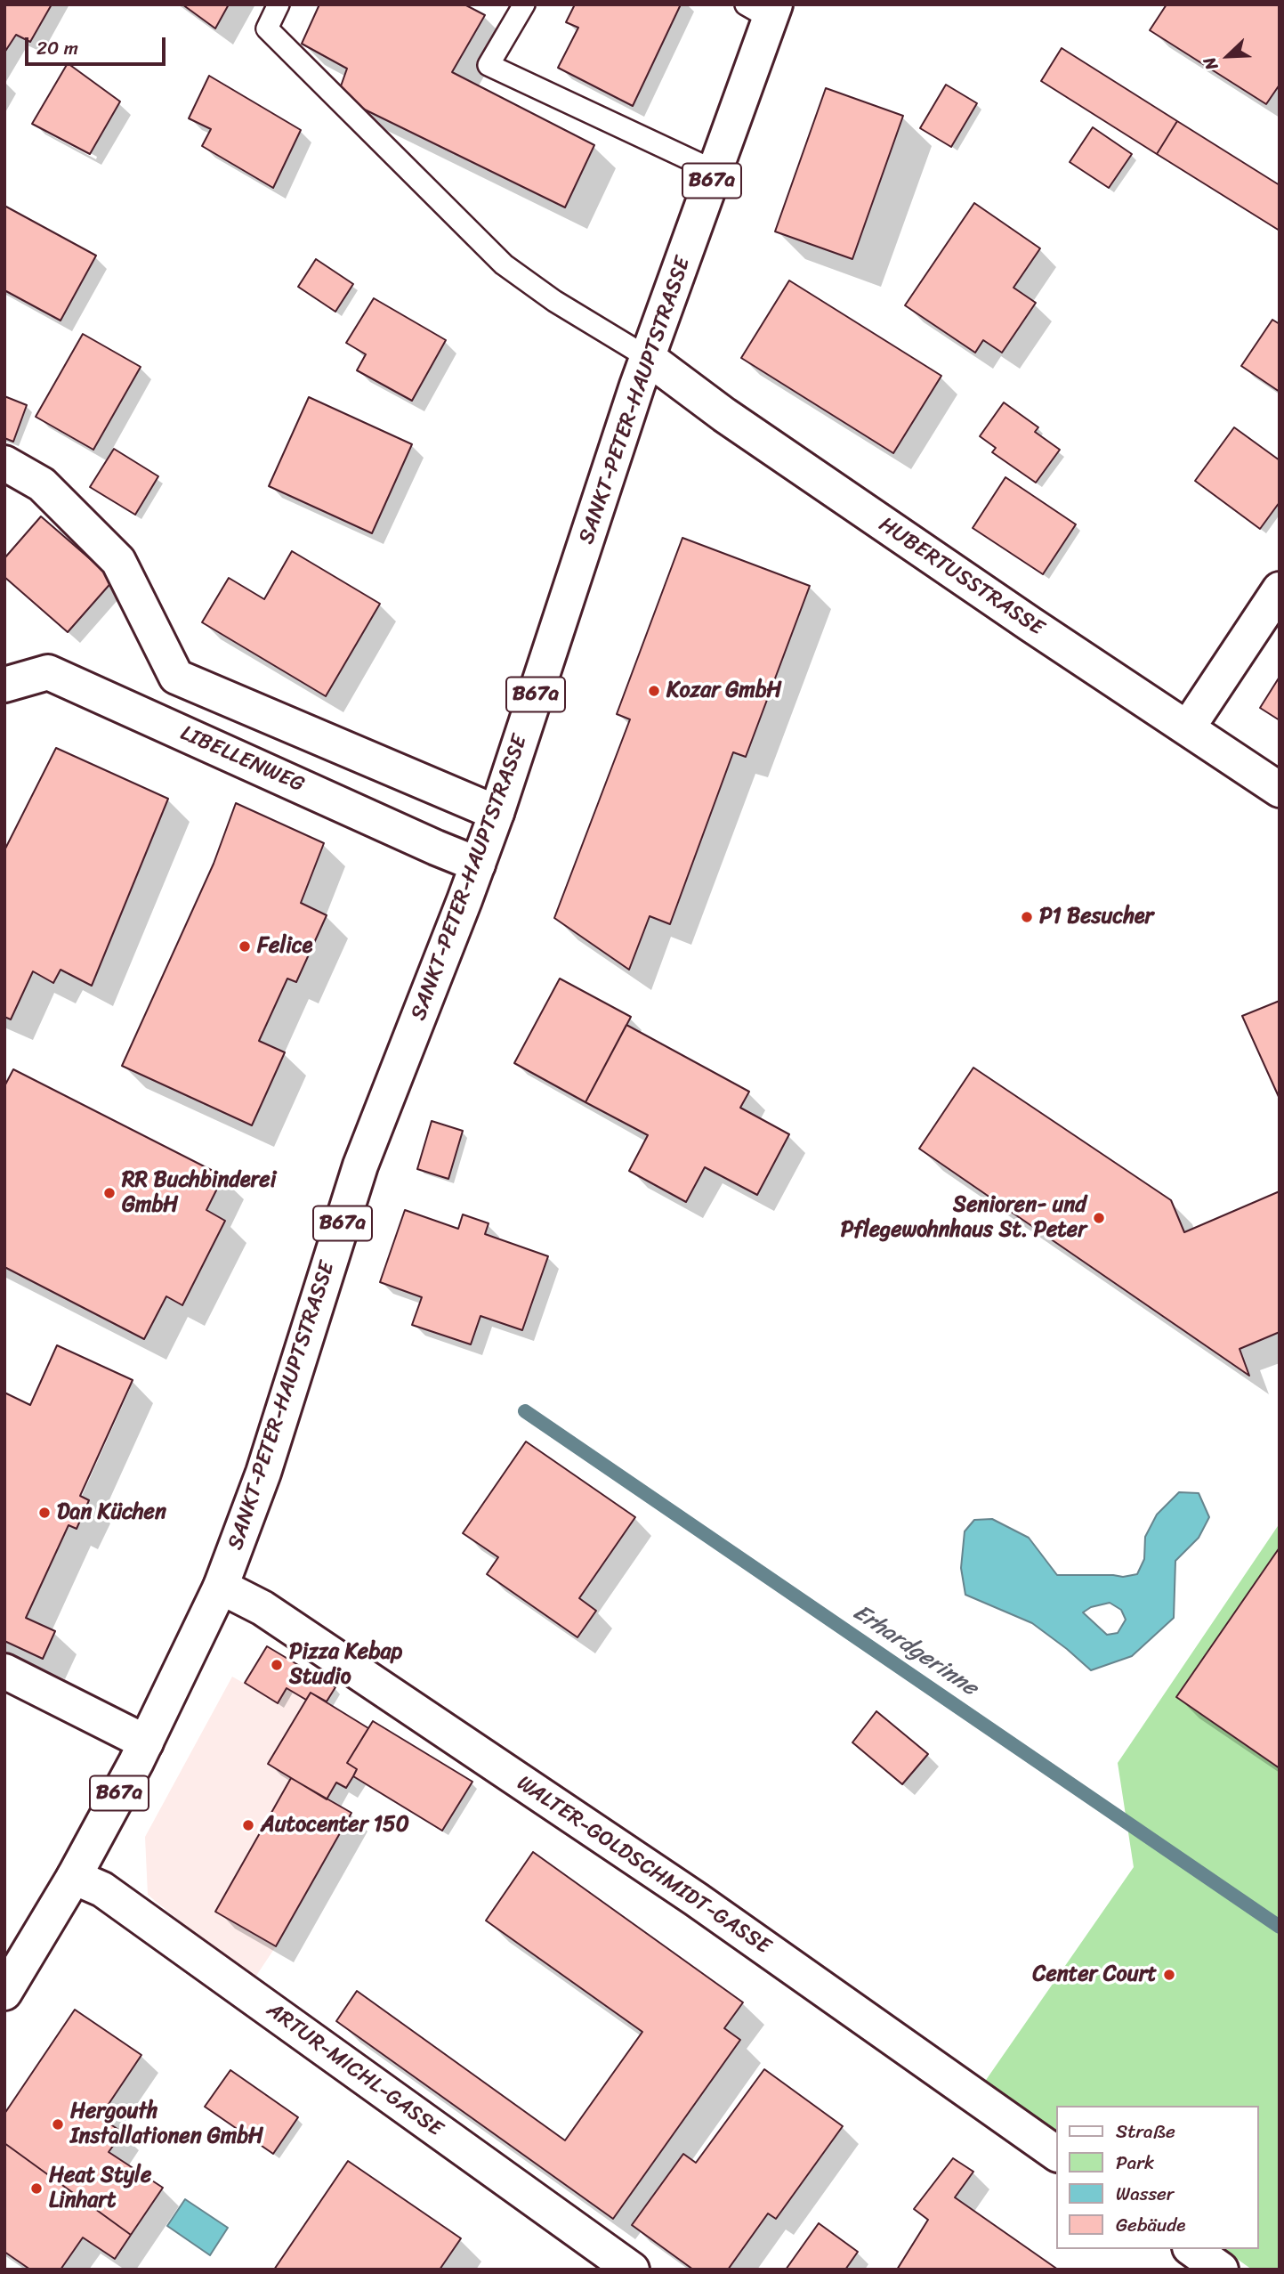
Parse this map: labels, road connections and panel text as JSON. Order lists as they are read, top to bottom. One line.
{"streets":{"street":["B67a","SANKT-PETER-HAUPTSTRASSE","HUBERTUSSTRASSE","LIBELLENWEG","WALTER-GOLDSCHMIDT-GASSE","ARTUR-MICHL-GASSE"]},"crossings":[["SANKT-PETER-HAUPTSTRASSE","HUBERTUSSTRASSE"],["SANKT-PETER-HAUPTSTRASSE","LIBELLENWEG"],["SANKT-PETER-HAUPTSTRASSE","WALTER-GOLDSCHMIDT-GASSE"],["SANKT-PETER-HAUPTSTRASSE","ARTUR-MICHL-GASSE"]],"water":["Erhardgerinne"],"places":["Kozar GmbH","P1 Besucher","Felice","RR Buchbinderei GmbH","Senioren- und Pflegewohnhaus St. Peter","Dan Küchen","Pizza Kebap Studio","Autocenter 150","Center Court","Hergouth Installationen GmbH","Heat Style Linhart"],"legend":["Straße","Park","Wasser","Gebäude"],"scale_bar":"20 m","north":"bottom left"}
